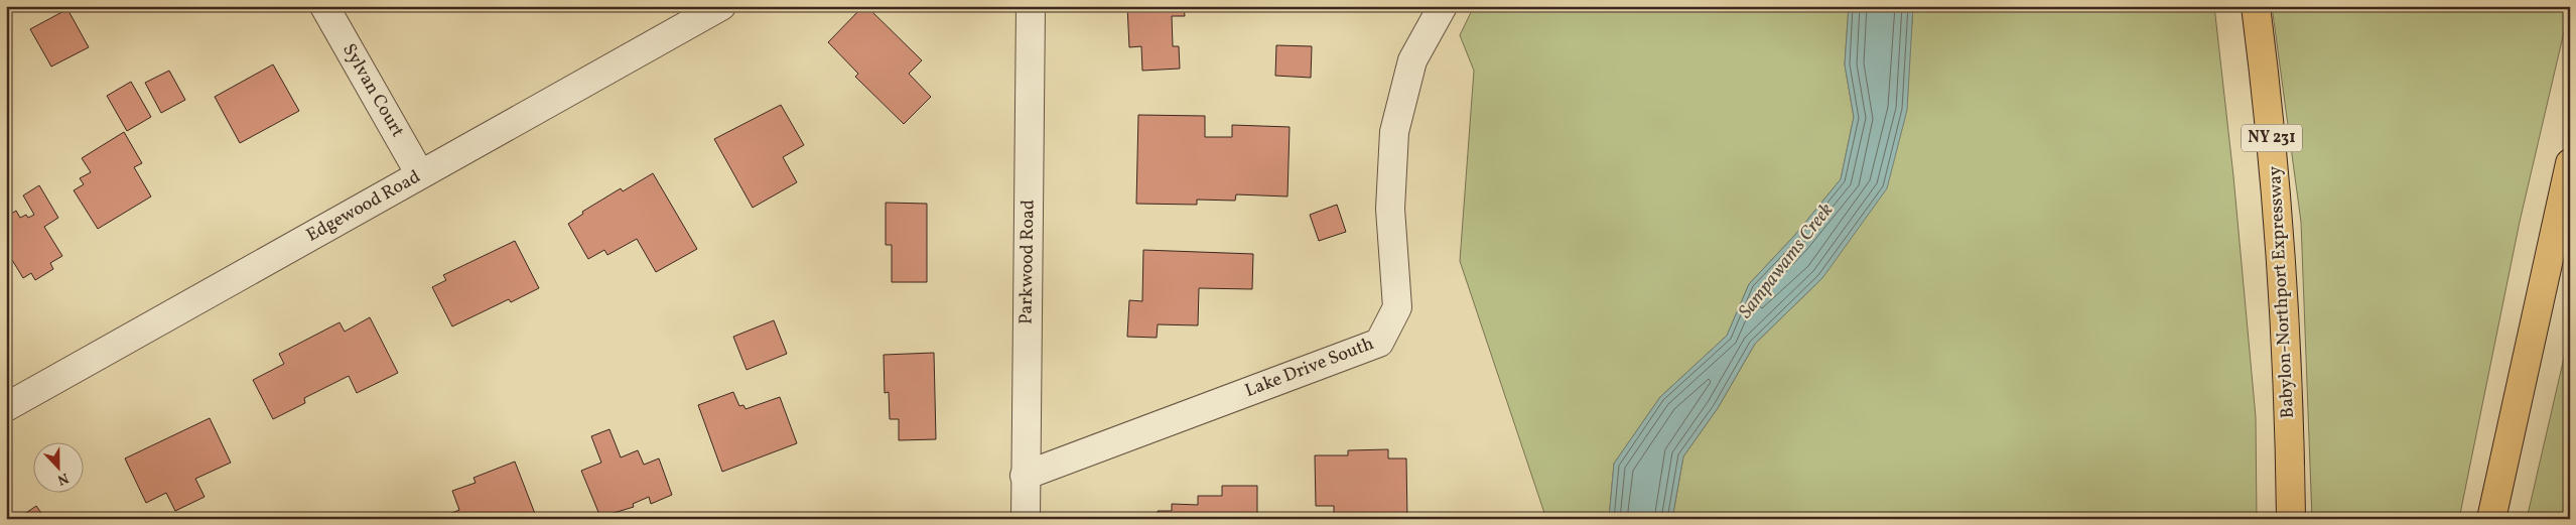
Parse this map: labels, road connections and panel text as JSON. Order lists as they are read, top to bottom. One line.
{"streets":{"main road":["NY 231","Babylon-Northport Expressway"],"street":["Sylvan Court","Edgewood Road","Parkwood Road","Lake Drive South"]},"crossings":[["Sylvan Court","Edgewood Road"],["Parkwood Road","Lake Drive South"]],"water":["Sampawams Creek"],"north":"bottom"}
